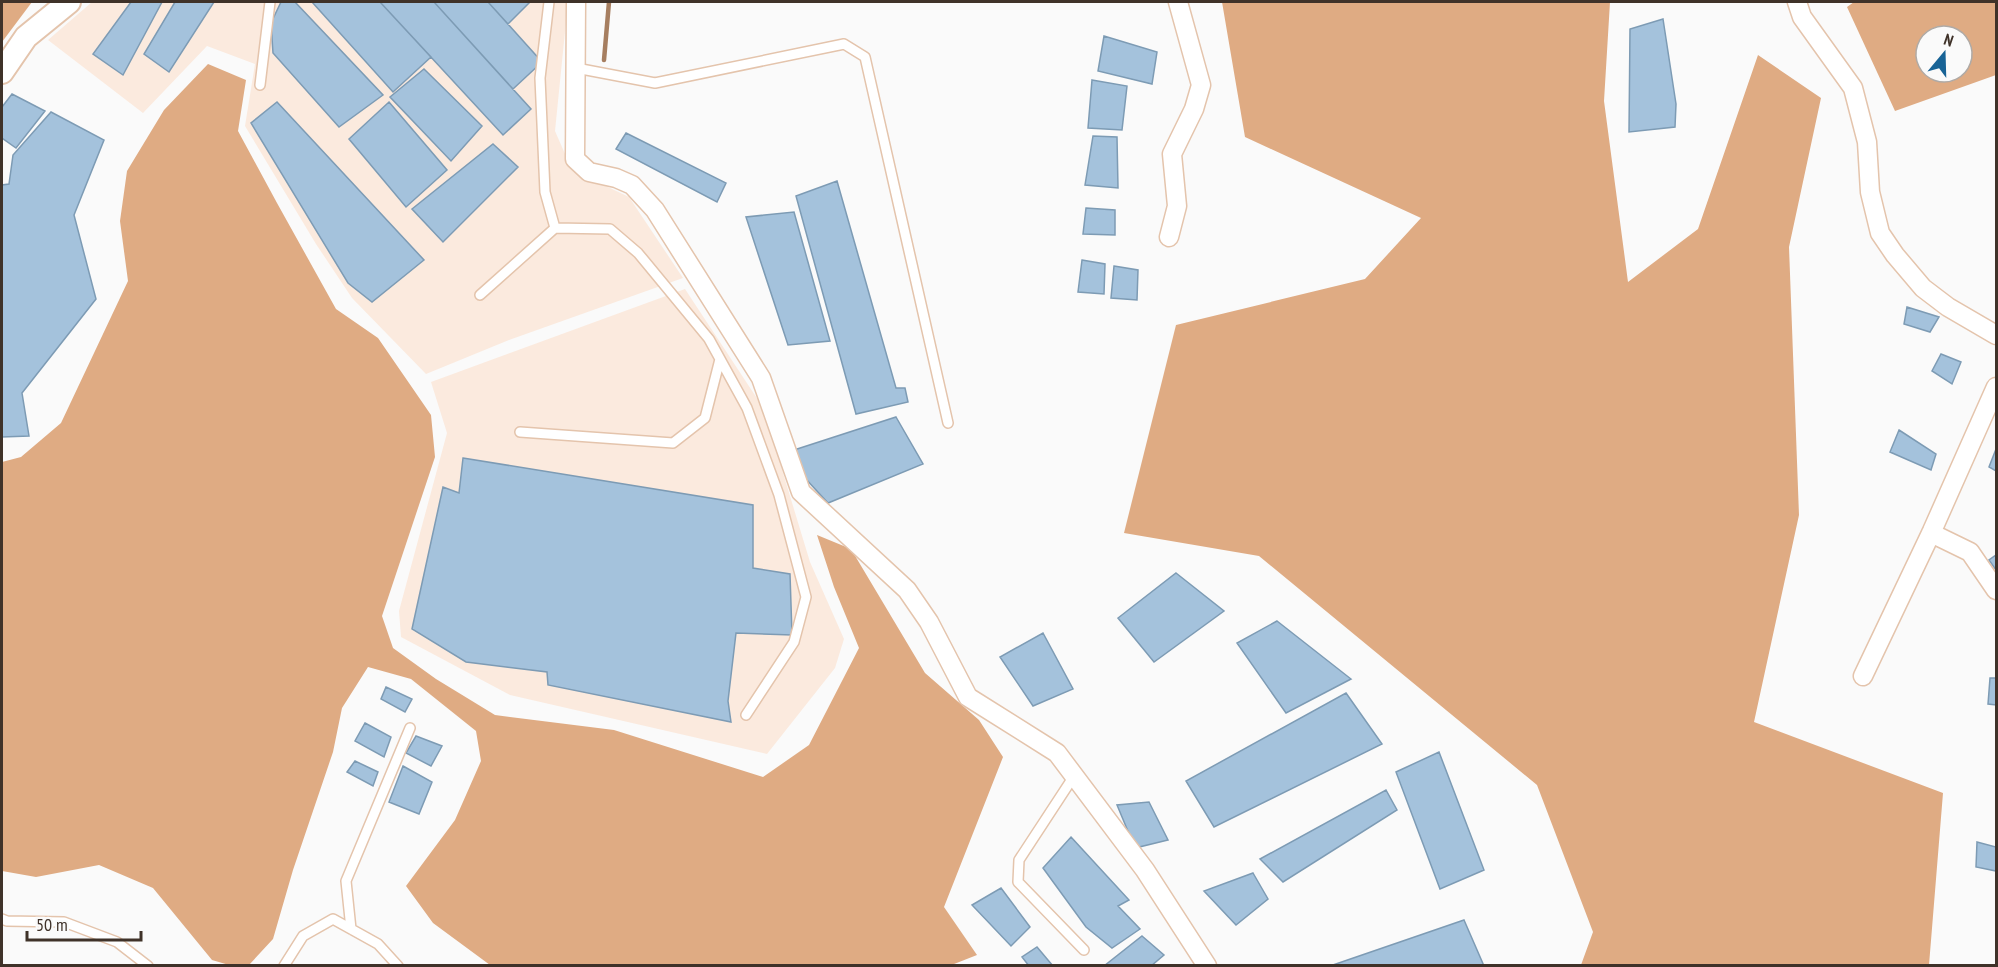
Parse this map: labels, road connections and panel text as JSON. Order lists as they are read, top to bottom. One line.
{"scale_bar":"50 m","north":"top"}
